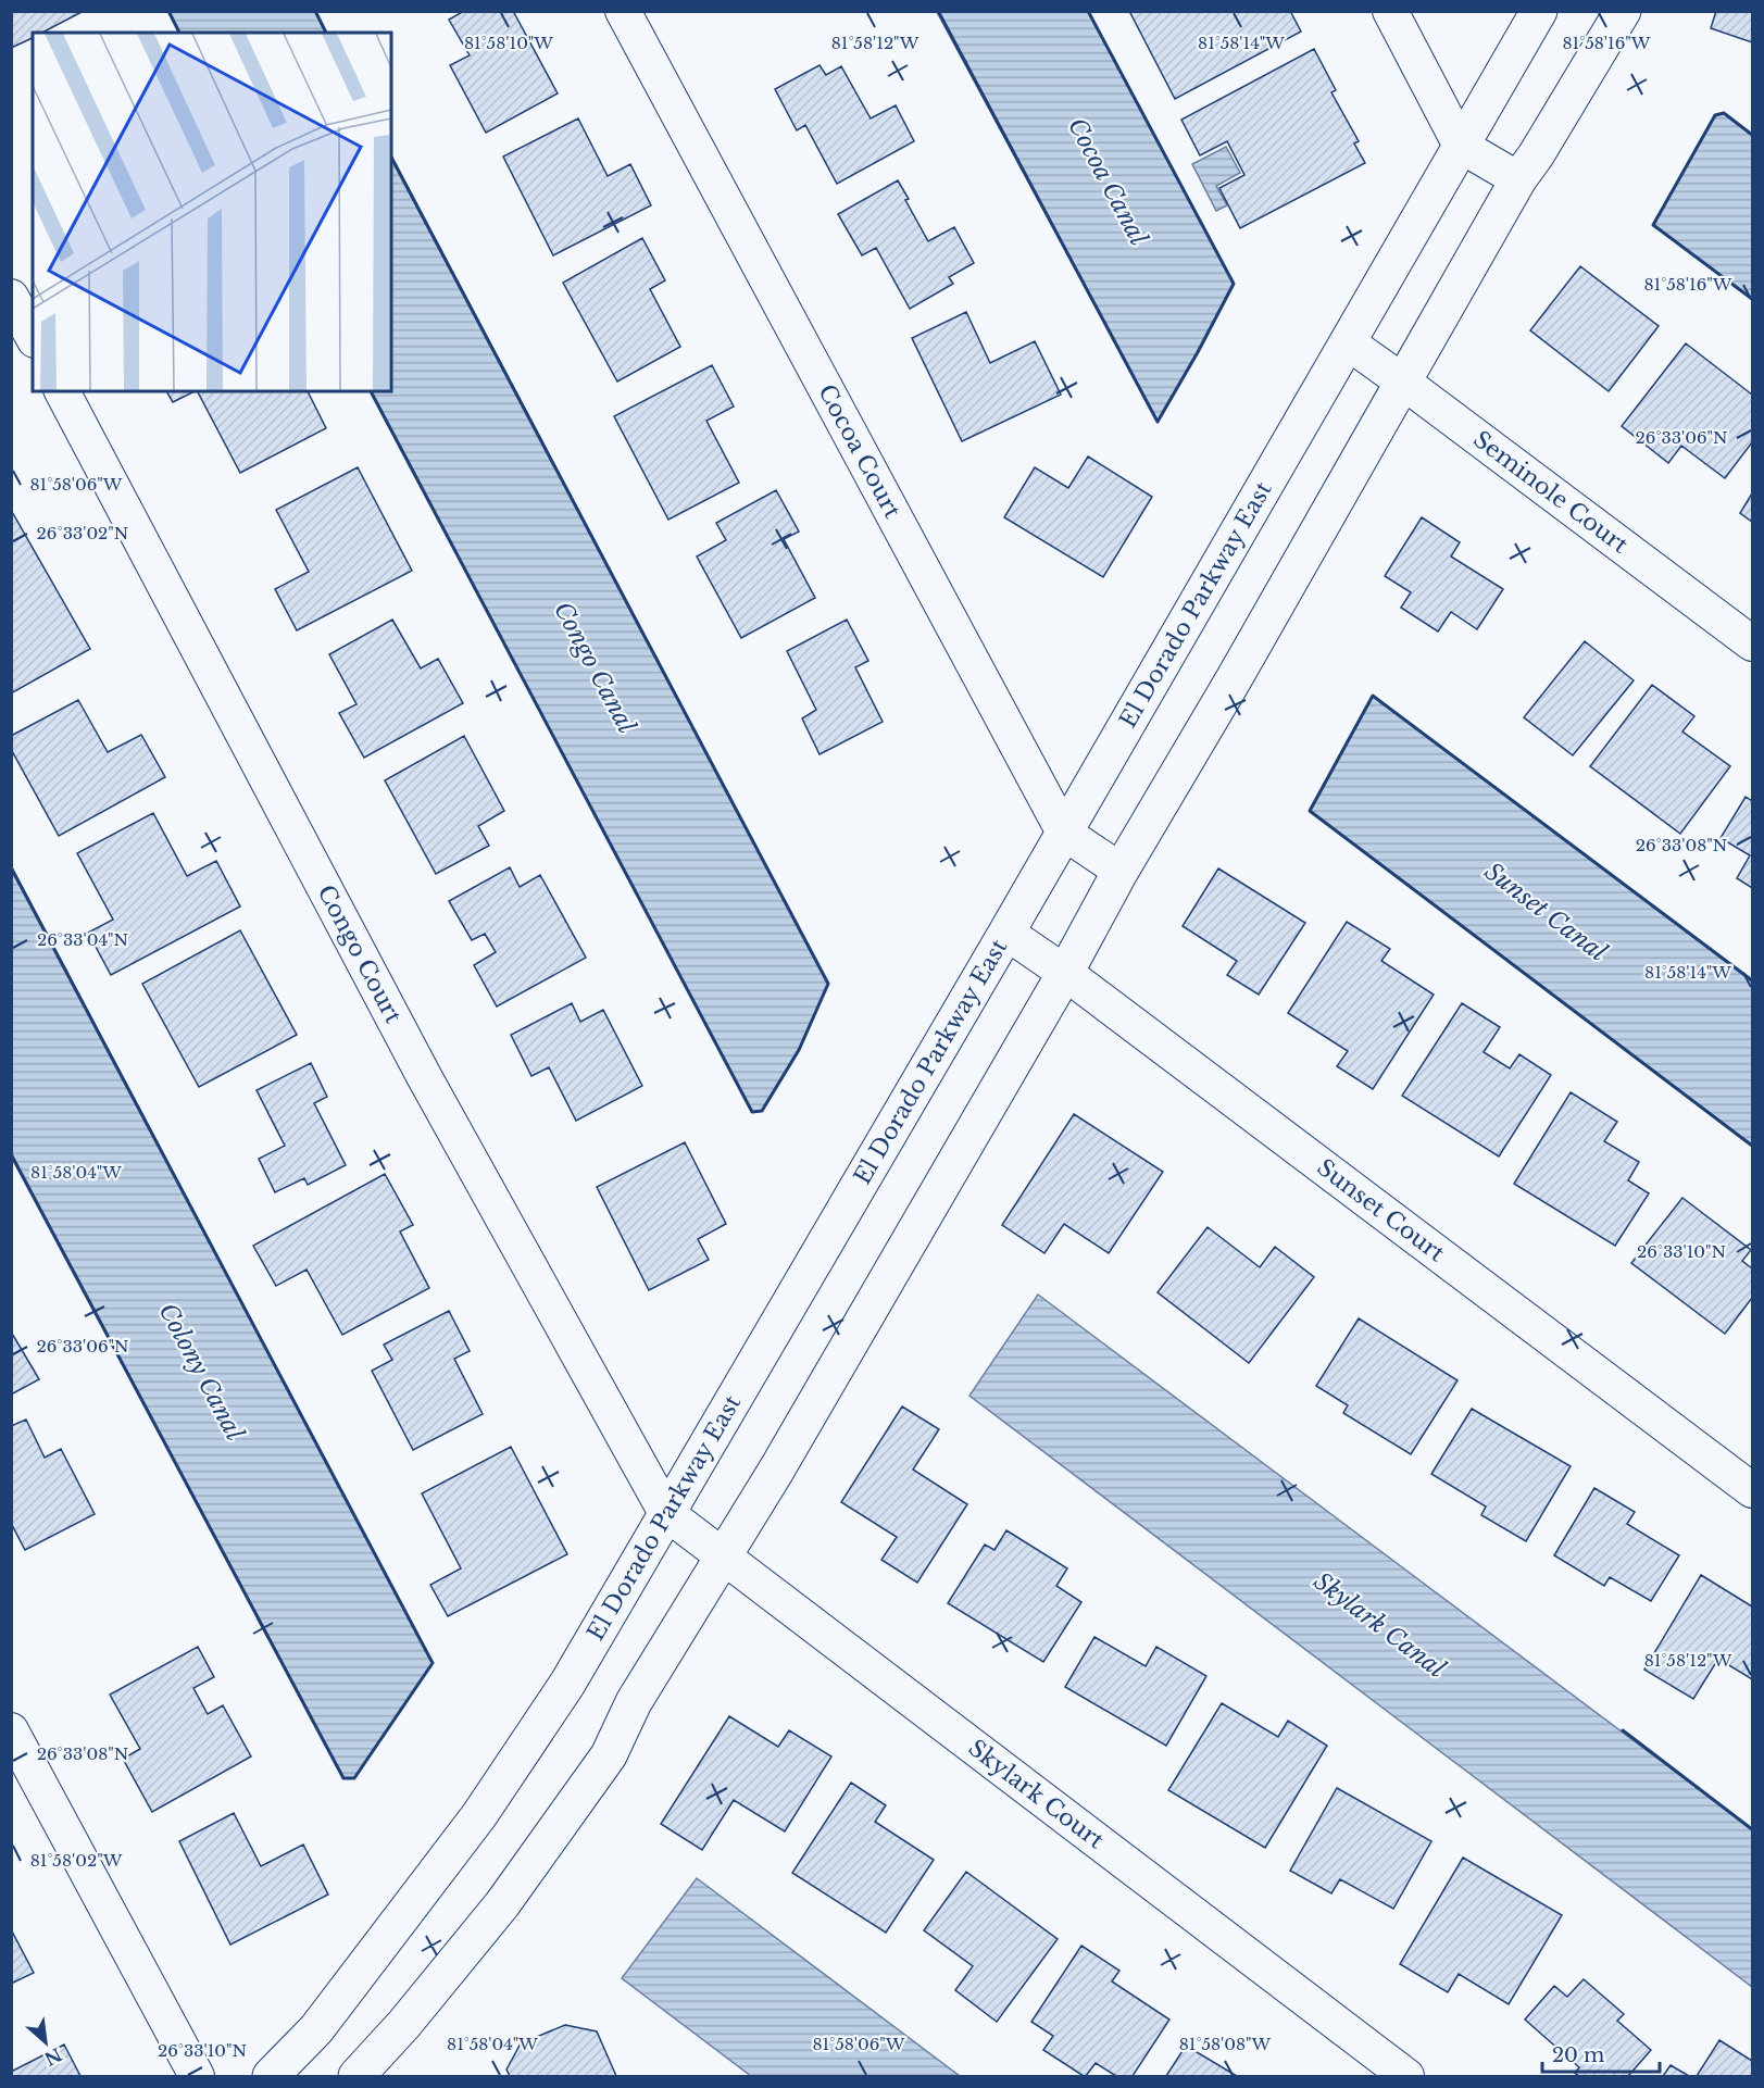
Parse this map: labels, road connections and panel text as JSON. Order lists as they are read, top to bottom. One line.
{"streets":{"street":["Cocoa Court","Seminole Court","El Dorado Parkway East","Congo Court","Sunset Court","Skylark Court"]},"crossings":[["Cocoa Court","El Dorado Parkway East"],["Seminole Court","El Dorado Parkway East"],["El Dorado Parkway East","Congo Court"],["El Dorado Parkway East","Sunset Court"],["El Dorado Parkway East","Skylark Court"],["Congo Court","Skylark Court"]],"water":["Cocoa Canal","Congo Canal","Sunset Canal","Colony Canal","Skylark Canal"],"scale_bar":"20 m","north":"bottom right","coordinates":["81°58'10\"W","81°58'14\"W","81°58'16\"W","81°58'12\"W","26°33'06\"N","81°58'06\"W","26°33'02\"N","26°33'08\"N","26°33'04\"N","81°58'04\"W","26°33'10\"N","81°58'02\"W","81°58'08\"W"]}
